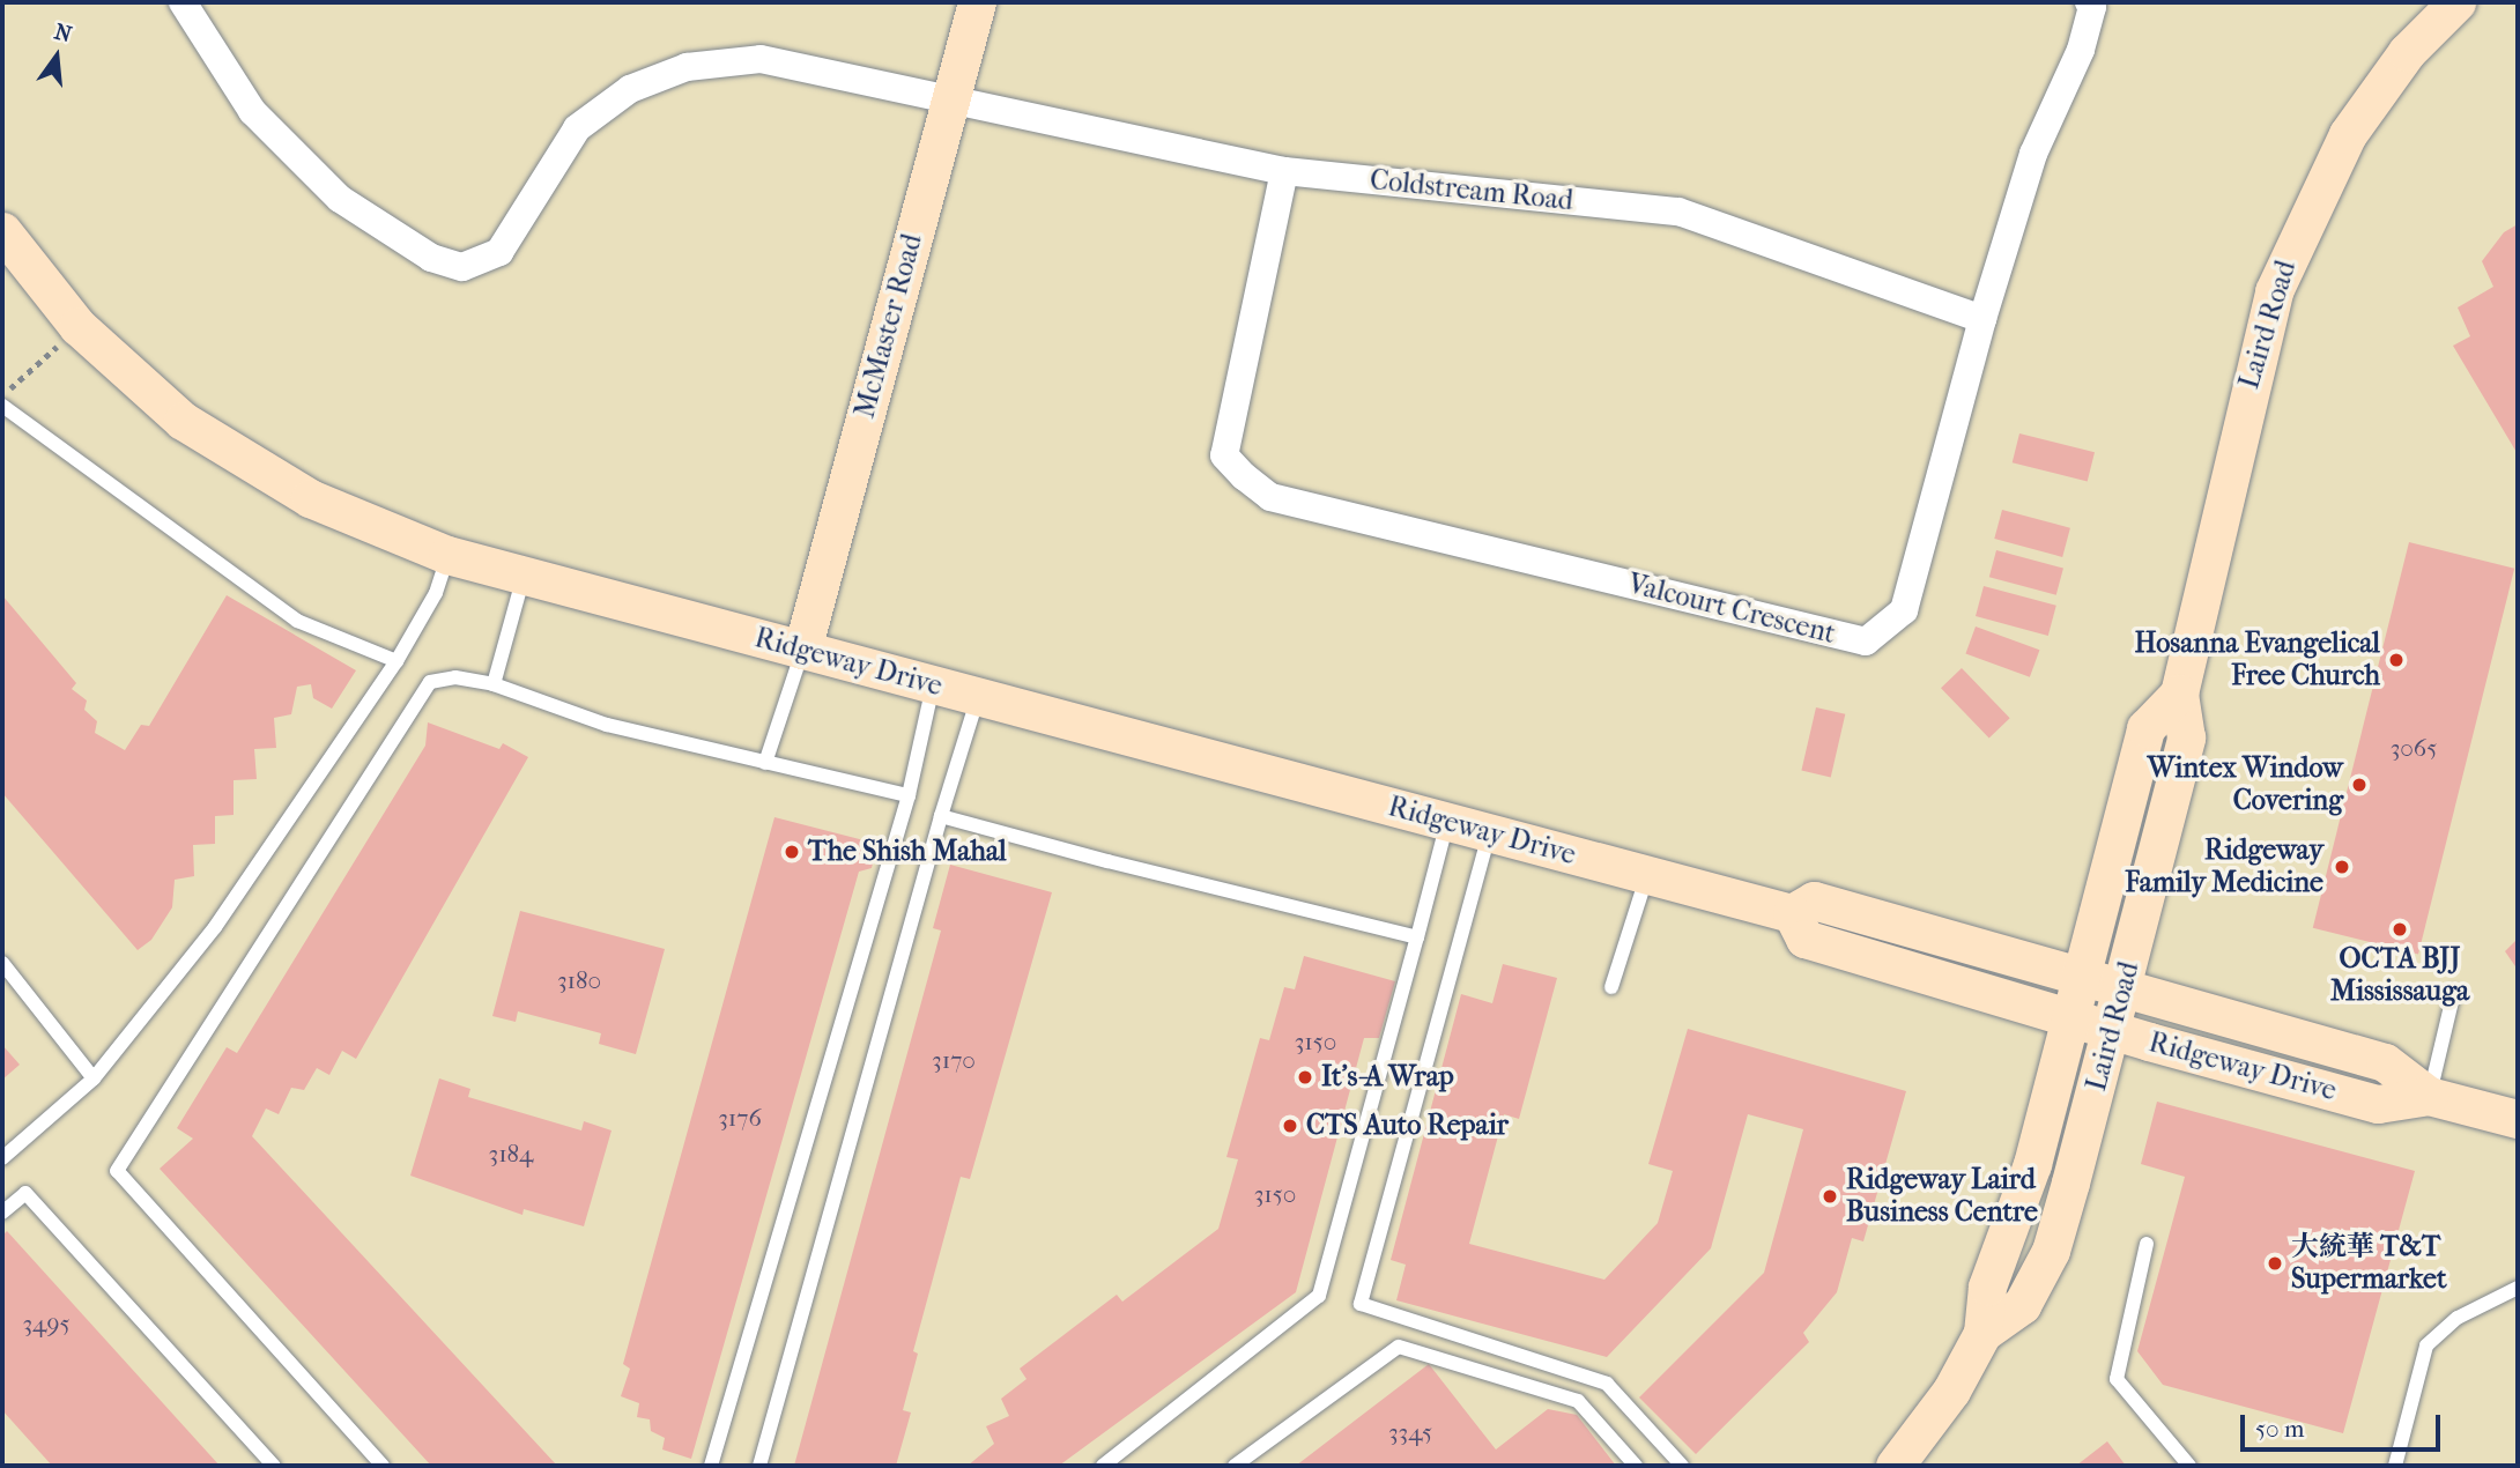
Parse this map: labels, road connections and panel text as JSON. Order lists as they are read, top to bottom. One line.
{"streets":{"street":["Coldstream Road","Laird Road","McMaster Road","Valcourt Crescent","Ridgeway Drive"]},"crossings":[["Coldstream Road","McMaster Road"],["Coldstream Road","Valcourt Crescent"],["Laird Road","Ridgeway Drive"],["McMaster Road","Ridgeway Drive"]],"places":["Hosanna Evangelical Free Church","Wintex Window Covering","The Shish Mahal","Ridgeway Family Medicine","OCTA BJJ Mississauga","It’s-A Wrap","CTS Auto Repair","Ridgeway Laird Business Centre","大統華 T&T Supermarket"],"house_numbers":["3065","3180","3150","3170","3176","3184","3150","3495","3345"],"scale_bar":"50 m","north":"top"}
